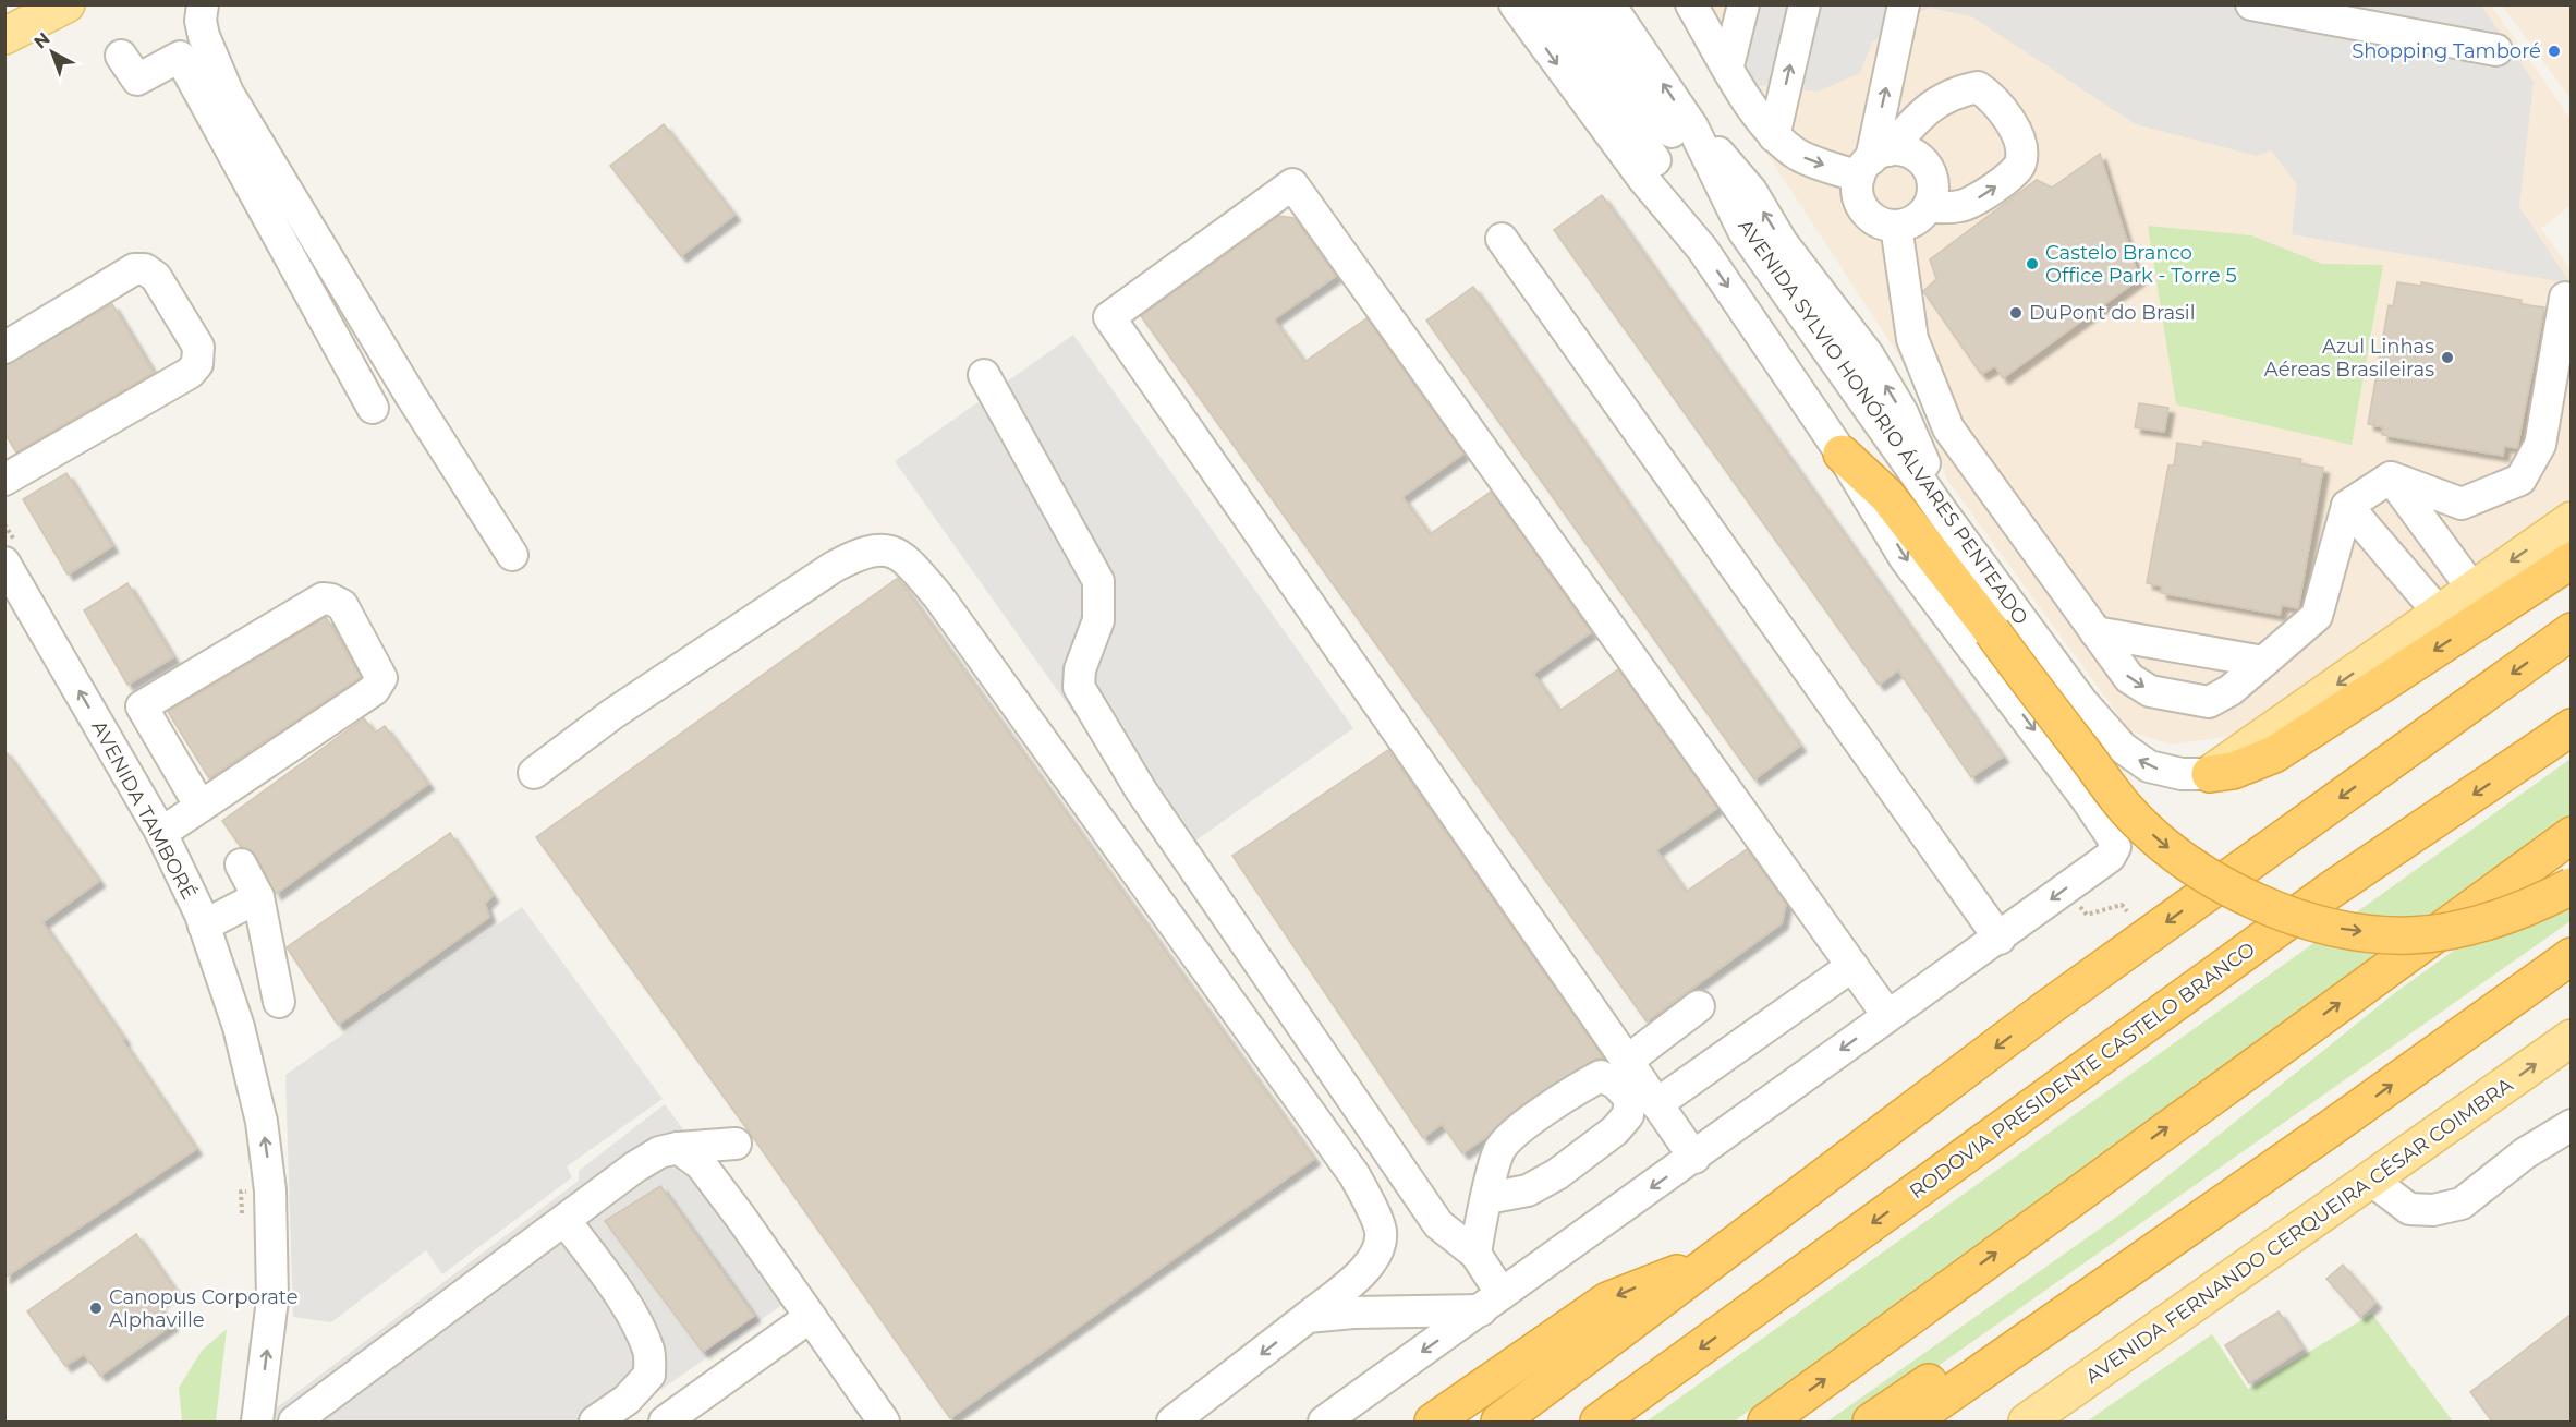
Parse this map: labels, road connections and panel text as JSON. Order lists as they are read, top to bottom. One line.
{"streets":{"highway":["RODOVIA PRESIDENTE CASTELO BRANCO"],"main road":["AVENIDA FERNANDO CERQUEIRA CÉSAR COIMBRA"],"street":["AVENIDA SYLVIO HONÓRIO ÁLVARES PENTEADO","AVENIDA TAMBORÉ"]},"one_way":["AVENIDA TAMBORÉ","AVENIDA FERNANDO CERQUEIRA CÉSAR COIMBRA"],"places":["Shopping Tamboré","Castelo Branco Office Park - Torre 5","DuPont do Brasil","Azul Linhas Aéreas Brasileiras","Canopus Corporate Alphaville"],"north":"top left"}
